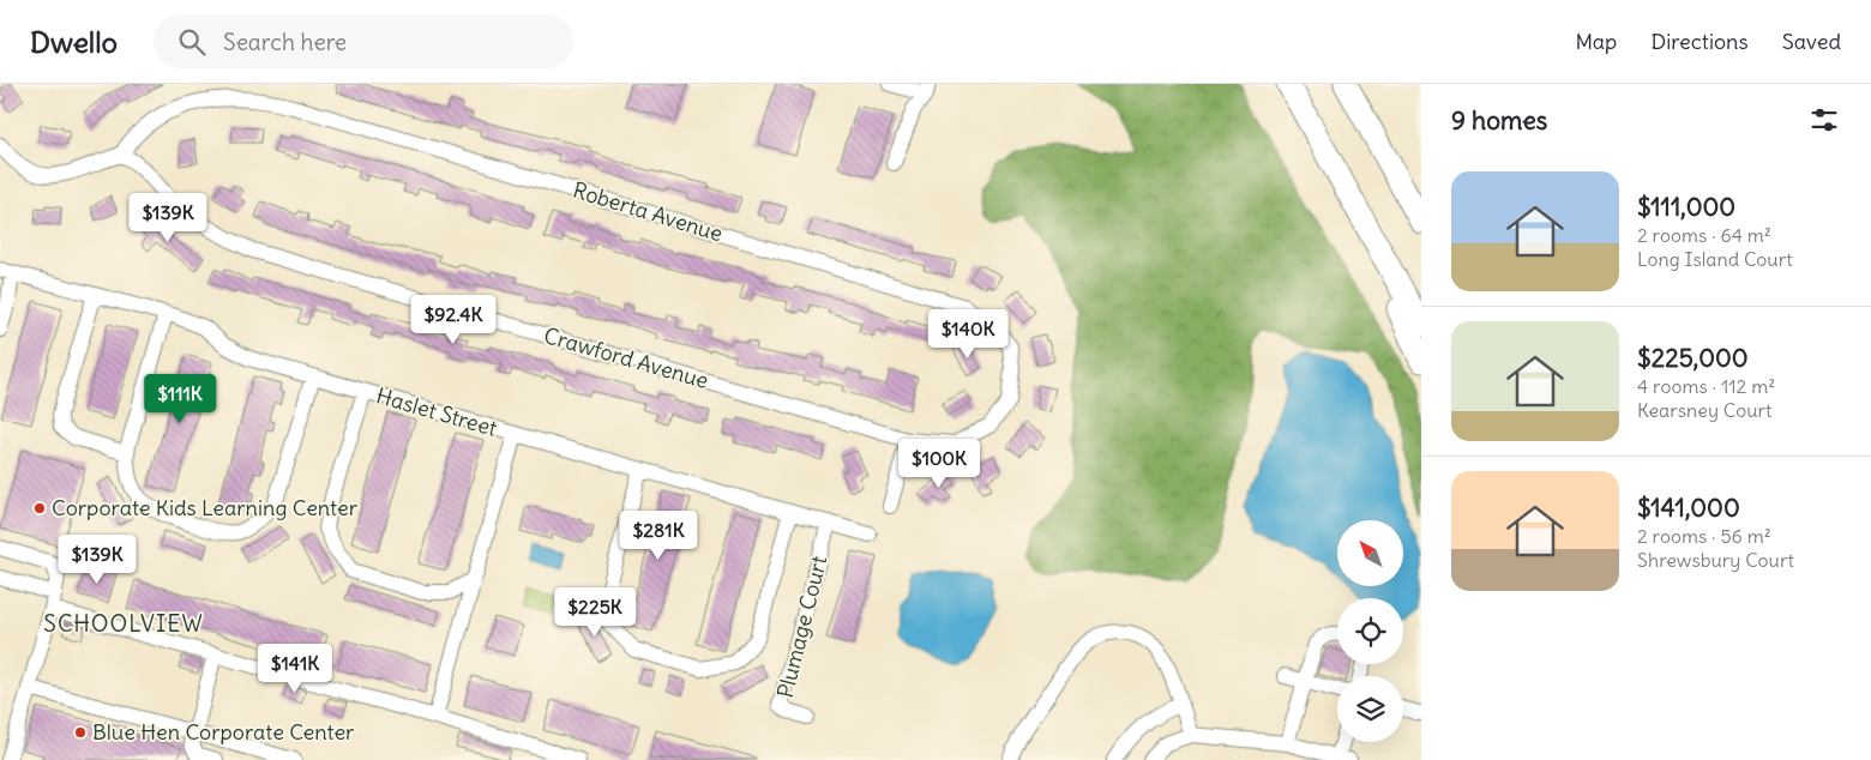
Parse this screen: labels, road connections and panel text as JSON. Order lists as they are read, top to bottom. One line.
{"streets":{"street":["Roberta Avenue","Crawford Avenue","Haslet Street","Plumage Court"]},"crossings":[["Roberta Avenue","Crawford Avenue"],["Haslet Street","Plumage Court"]],"districts":["SCHOOLVIEW"],"places":["Corporate Kids Learning Center","Blue Hen Corporate Center"],"north":"top left","page":{"header":"Dwello","search":"Search here","nav":["Map","Directions","Saved"],"heading":"9 homes","list":[{"name":"$111,000","note":"2 rooms · 64 m² · Long Island Court"},{"name":"$225,000","note":"4 rooms · 112 m² · Kearsney Court"},{"name":"$141,000","note":"2 rooms · 56 m² · Shrewsbury Court"}],"price":["$139K","$92.4K","$140K","$111K","$100K","$281K","$139K","$225K","$141K"]}}
